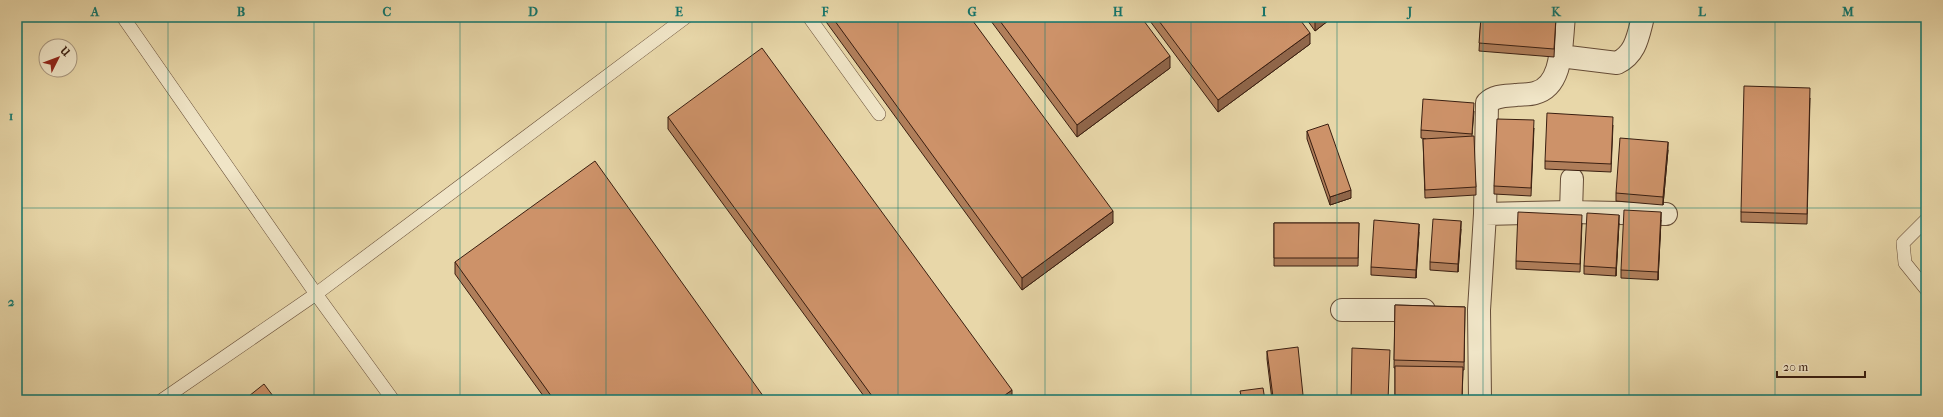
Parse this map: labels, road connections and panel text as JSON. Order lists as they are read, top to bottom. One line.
{"scale_bar":"20 m","north":"top right","grid":{"columns":["A","B","C","D","E","F","G","H","I","J","K","L","M"],"rows":["1","2"]}}
